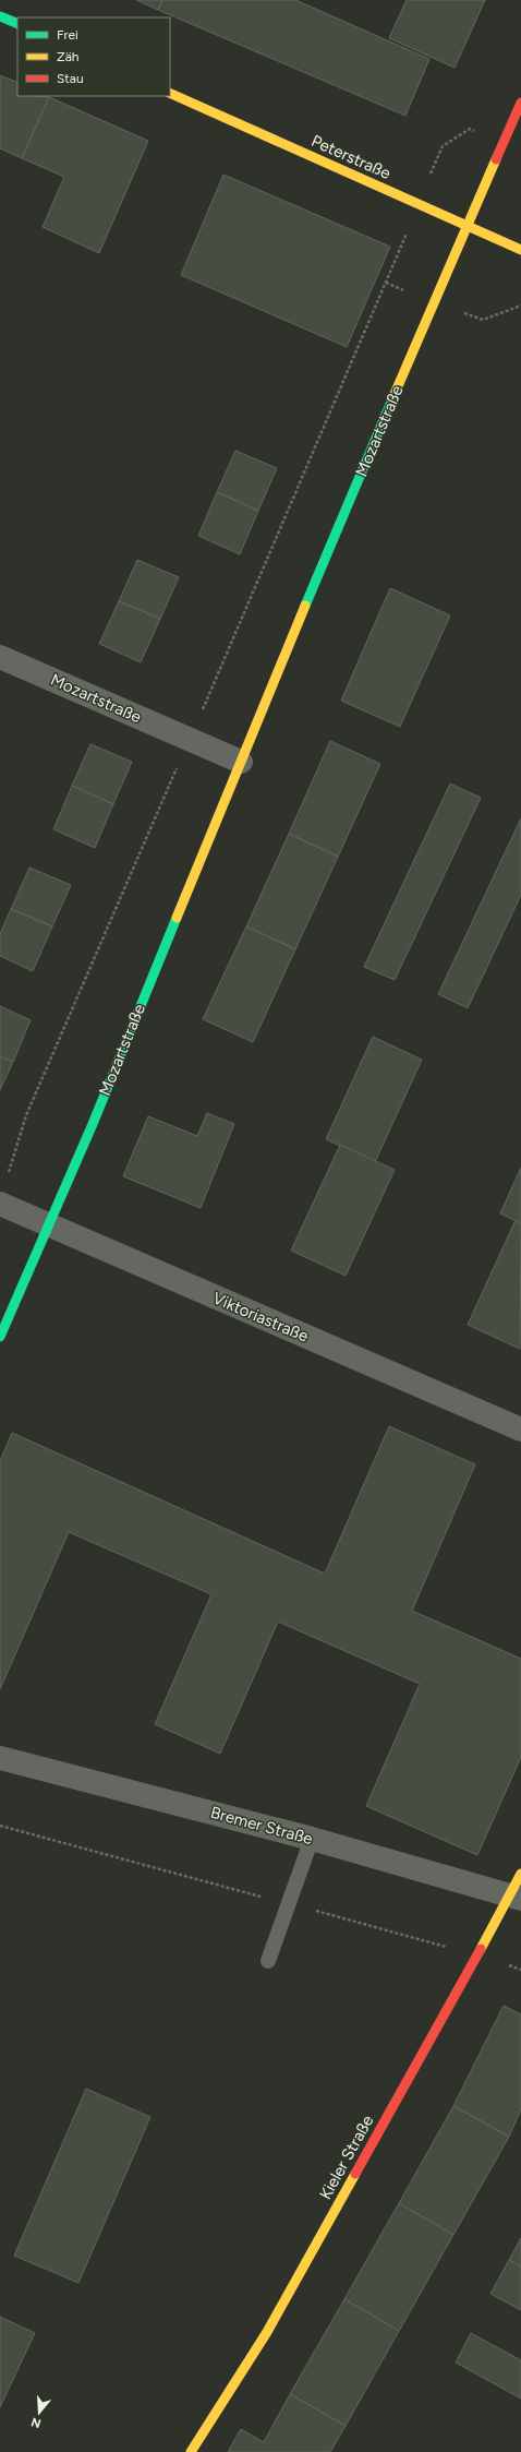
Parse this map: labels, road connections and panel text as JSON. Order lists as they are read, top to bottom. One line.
{"streets":{"street":["Peterstraße","Mozartstraße","Viktoriastraße","Bremer Straße","Kieler Straße"]},"crossings":[["Peterstraße","Mozartstraße"],["Mozartstraße","Viktoriastraße"],["Bremer Straße","Kieler Straße"]],"legend":["Frei","Zäh","Stau"],"north":"bottom"}
